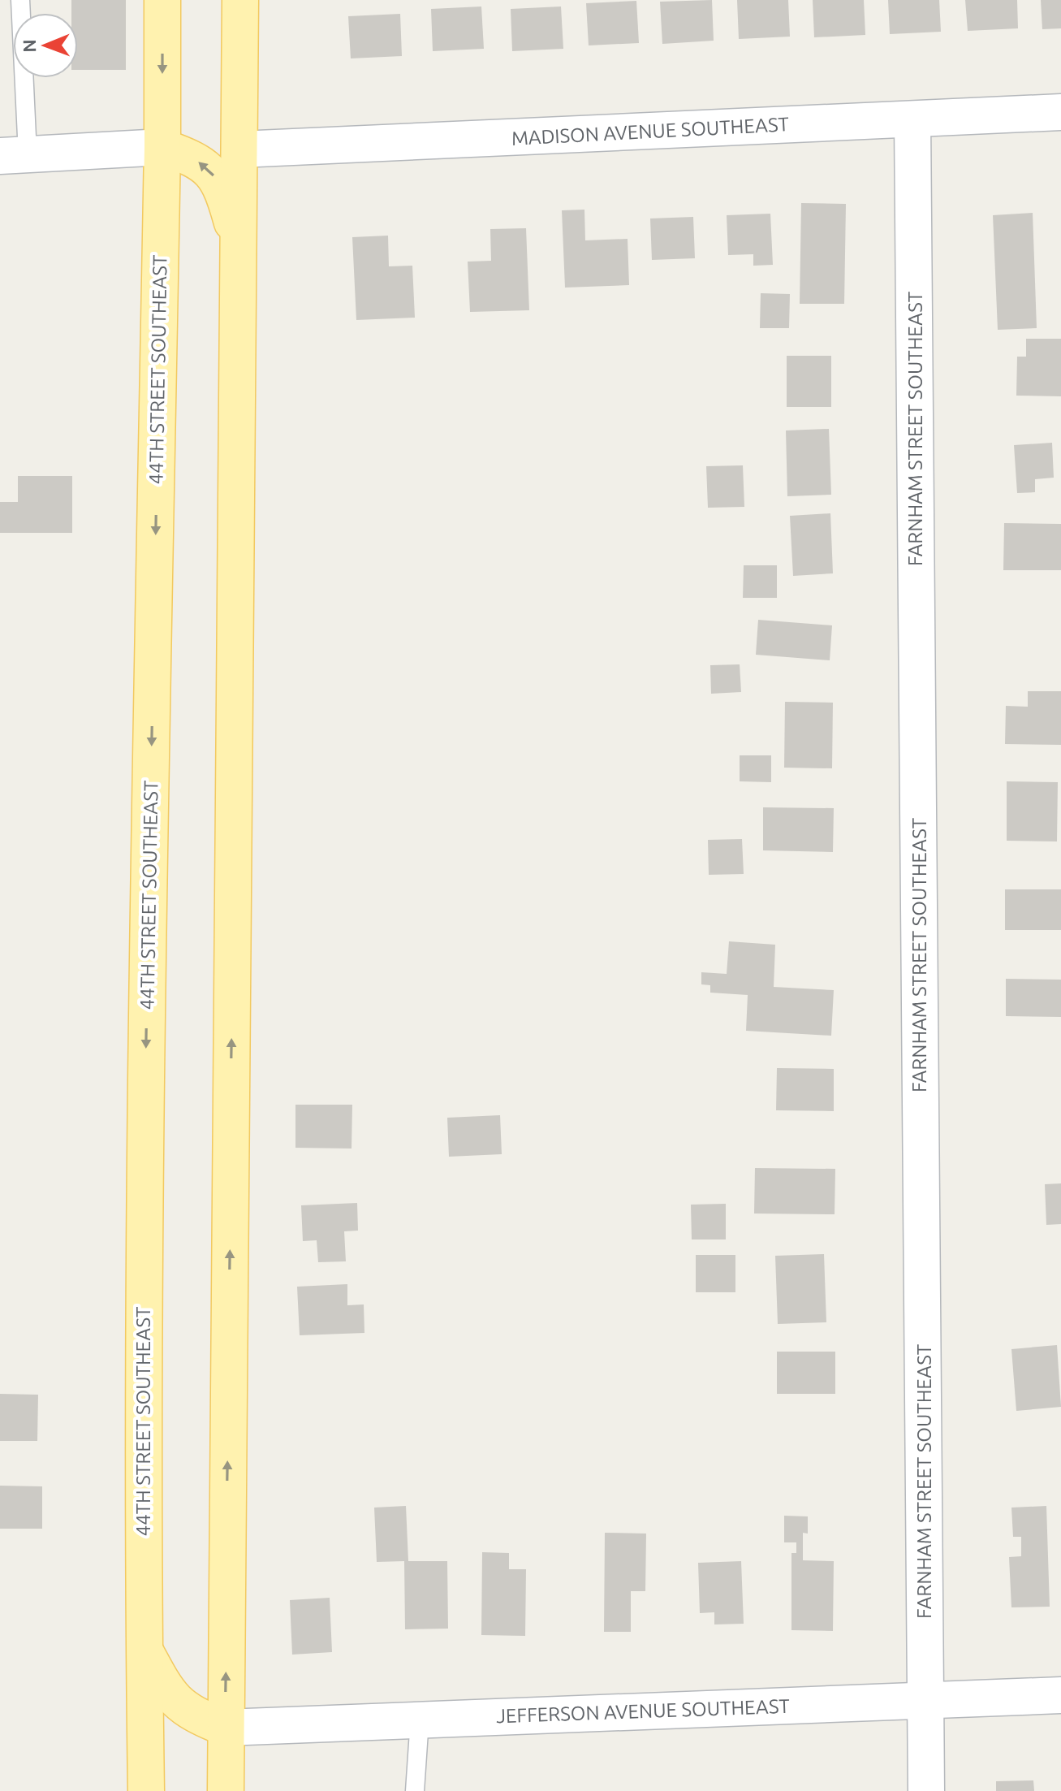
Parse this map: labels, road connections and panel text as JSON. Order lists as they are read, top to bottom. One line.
{"streets":{"main road":["44TH STREET SOUTHEAST"],"street":["MADISON AVENUE SOUTHEAST","FARNHAM STREET SOUTHEAST","JEFFERSON AVENUE SOUTHEAST"]},"crossings":[["MADISON AVENUE SOUTHEAST","FARNHAM STREET SOUTHEAST"],["FARNHAM STREET SOUTHEAST","JEFFERSON AVENUE SOUTHEAST"]],"north":"left"}
